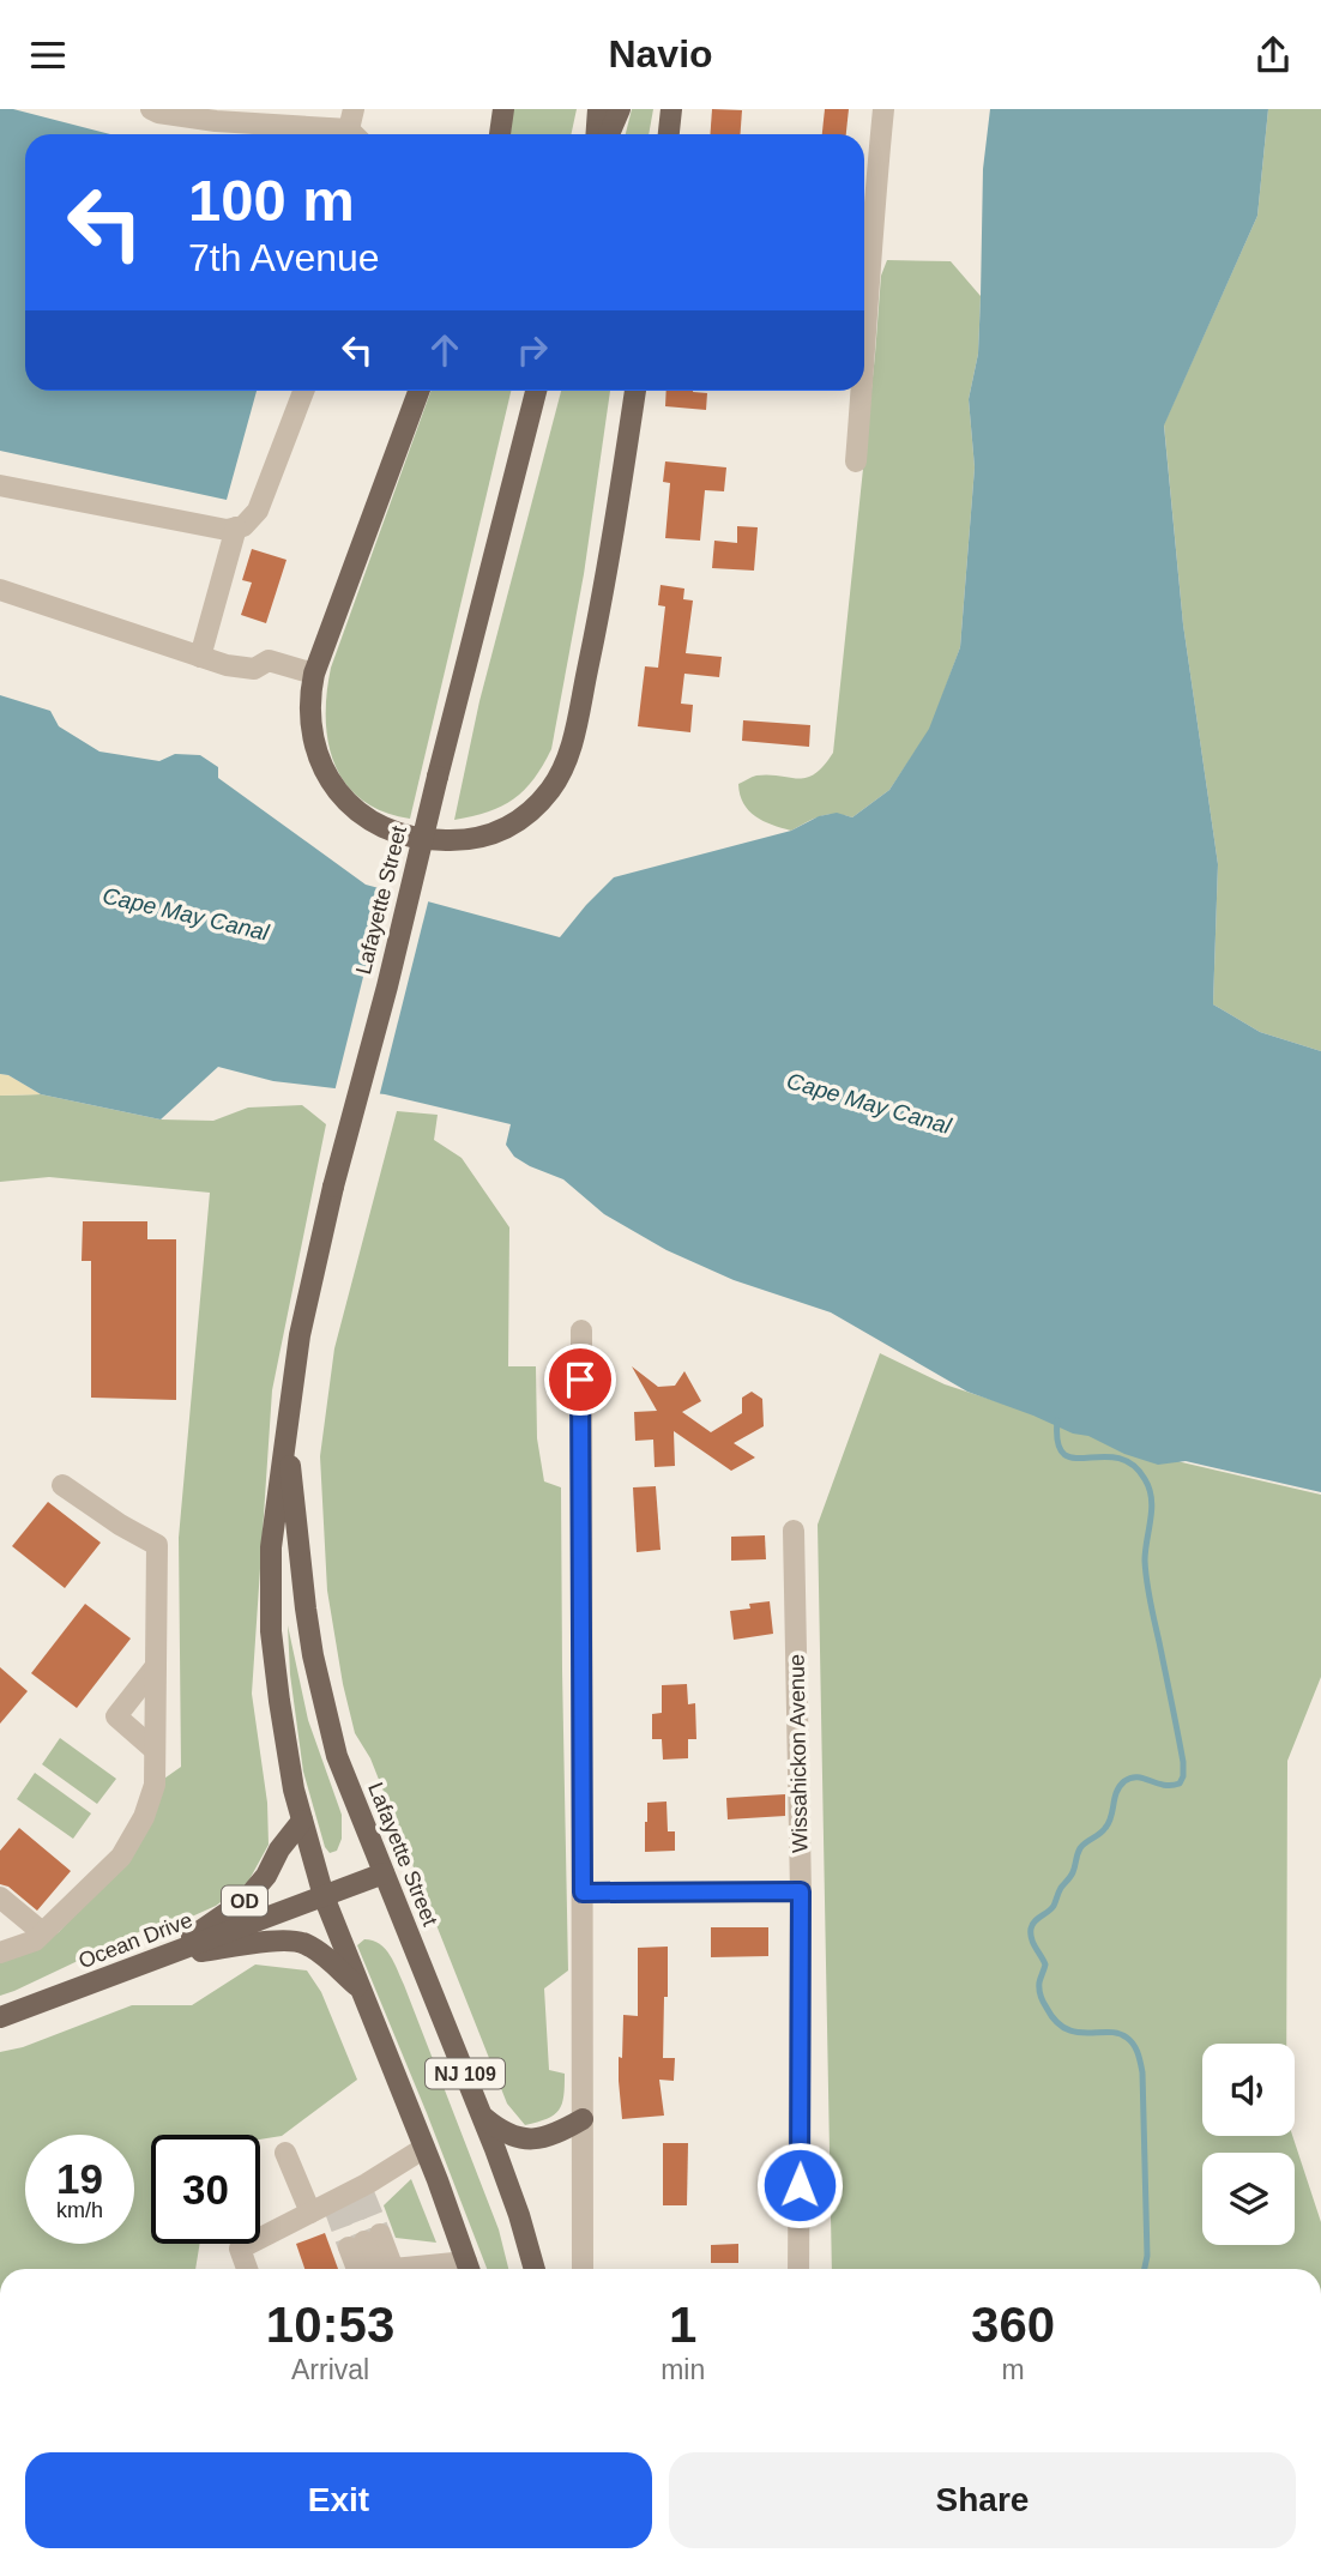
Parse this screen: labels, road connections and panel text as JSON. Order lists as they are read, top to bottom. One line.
{"streets":{"main road":["Lafayette Street","OD","Ocean Drive","NJ 109"],"street":["Wissahickon Avenue"]},"crossings":[["Lafayette Street","OD"],["Lafayette Street","Ocean Drive"],["OD","Ocean Drive"]],"water":["Cape May Canal"],"page":{"header":"Navio","turn":["100 m","7th Avenue"],"speed":"19 km/h","limit":"30","eta":["10:53","Arrival","1","min","360","m"],"buttons":["Exit","Share"]}}
